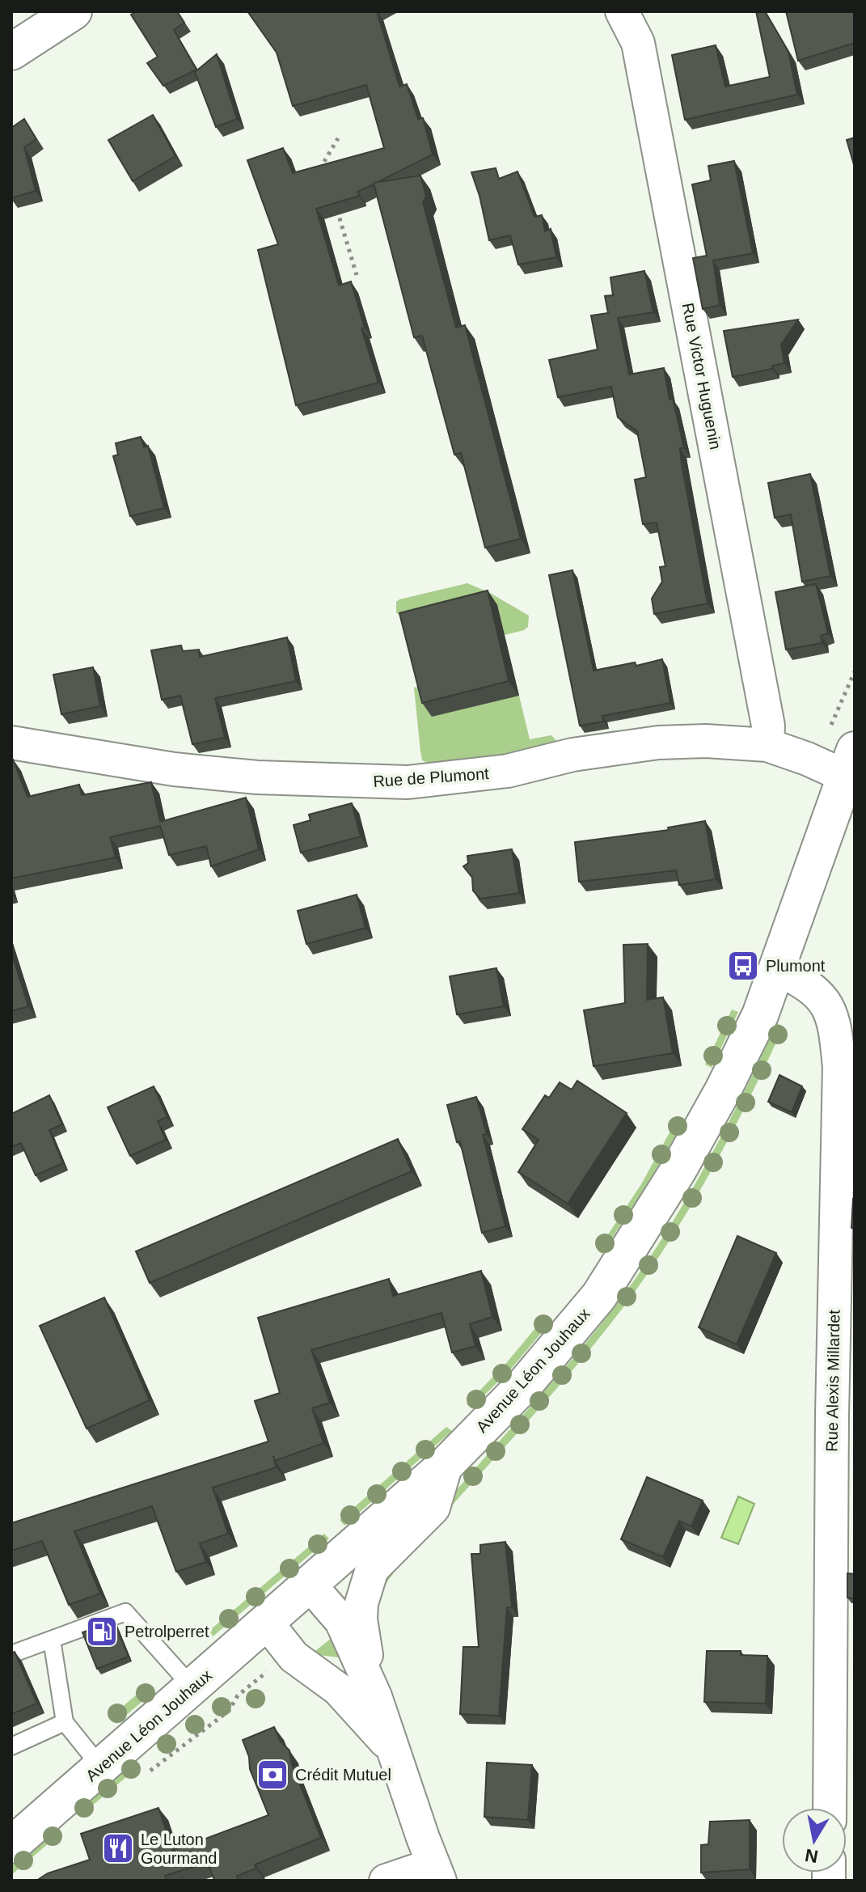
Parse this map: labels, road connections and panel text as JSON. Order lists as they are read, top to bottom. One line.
{"streets":{"main road":["Avenue Léon Jouhaux"],"street":["Rue Victor Huguenin","Rue de Plumont","Rue Alexis Millardet"]},"crossings":[["Rue Victor Huguenin","Rue de Plumont"],["Rue de Plumont","Avenue Léon Jouhaux"],["Avenue Léon Jouhaux","Rue Alexis Millardet"]],"places":{"bus stop":["Plumont"],"fuel station":["Petrolperret"],"bank":["Crédit Mutuel"],"restaurant":["Le Luton Gourmand"]},"north":"bottom"}
